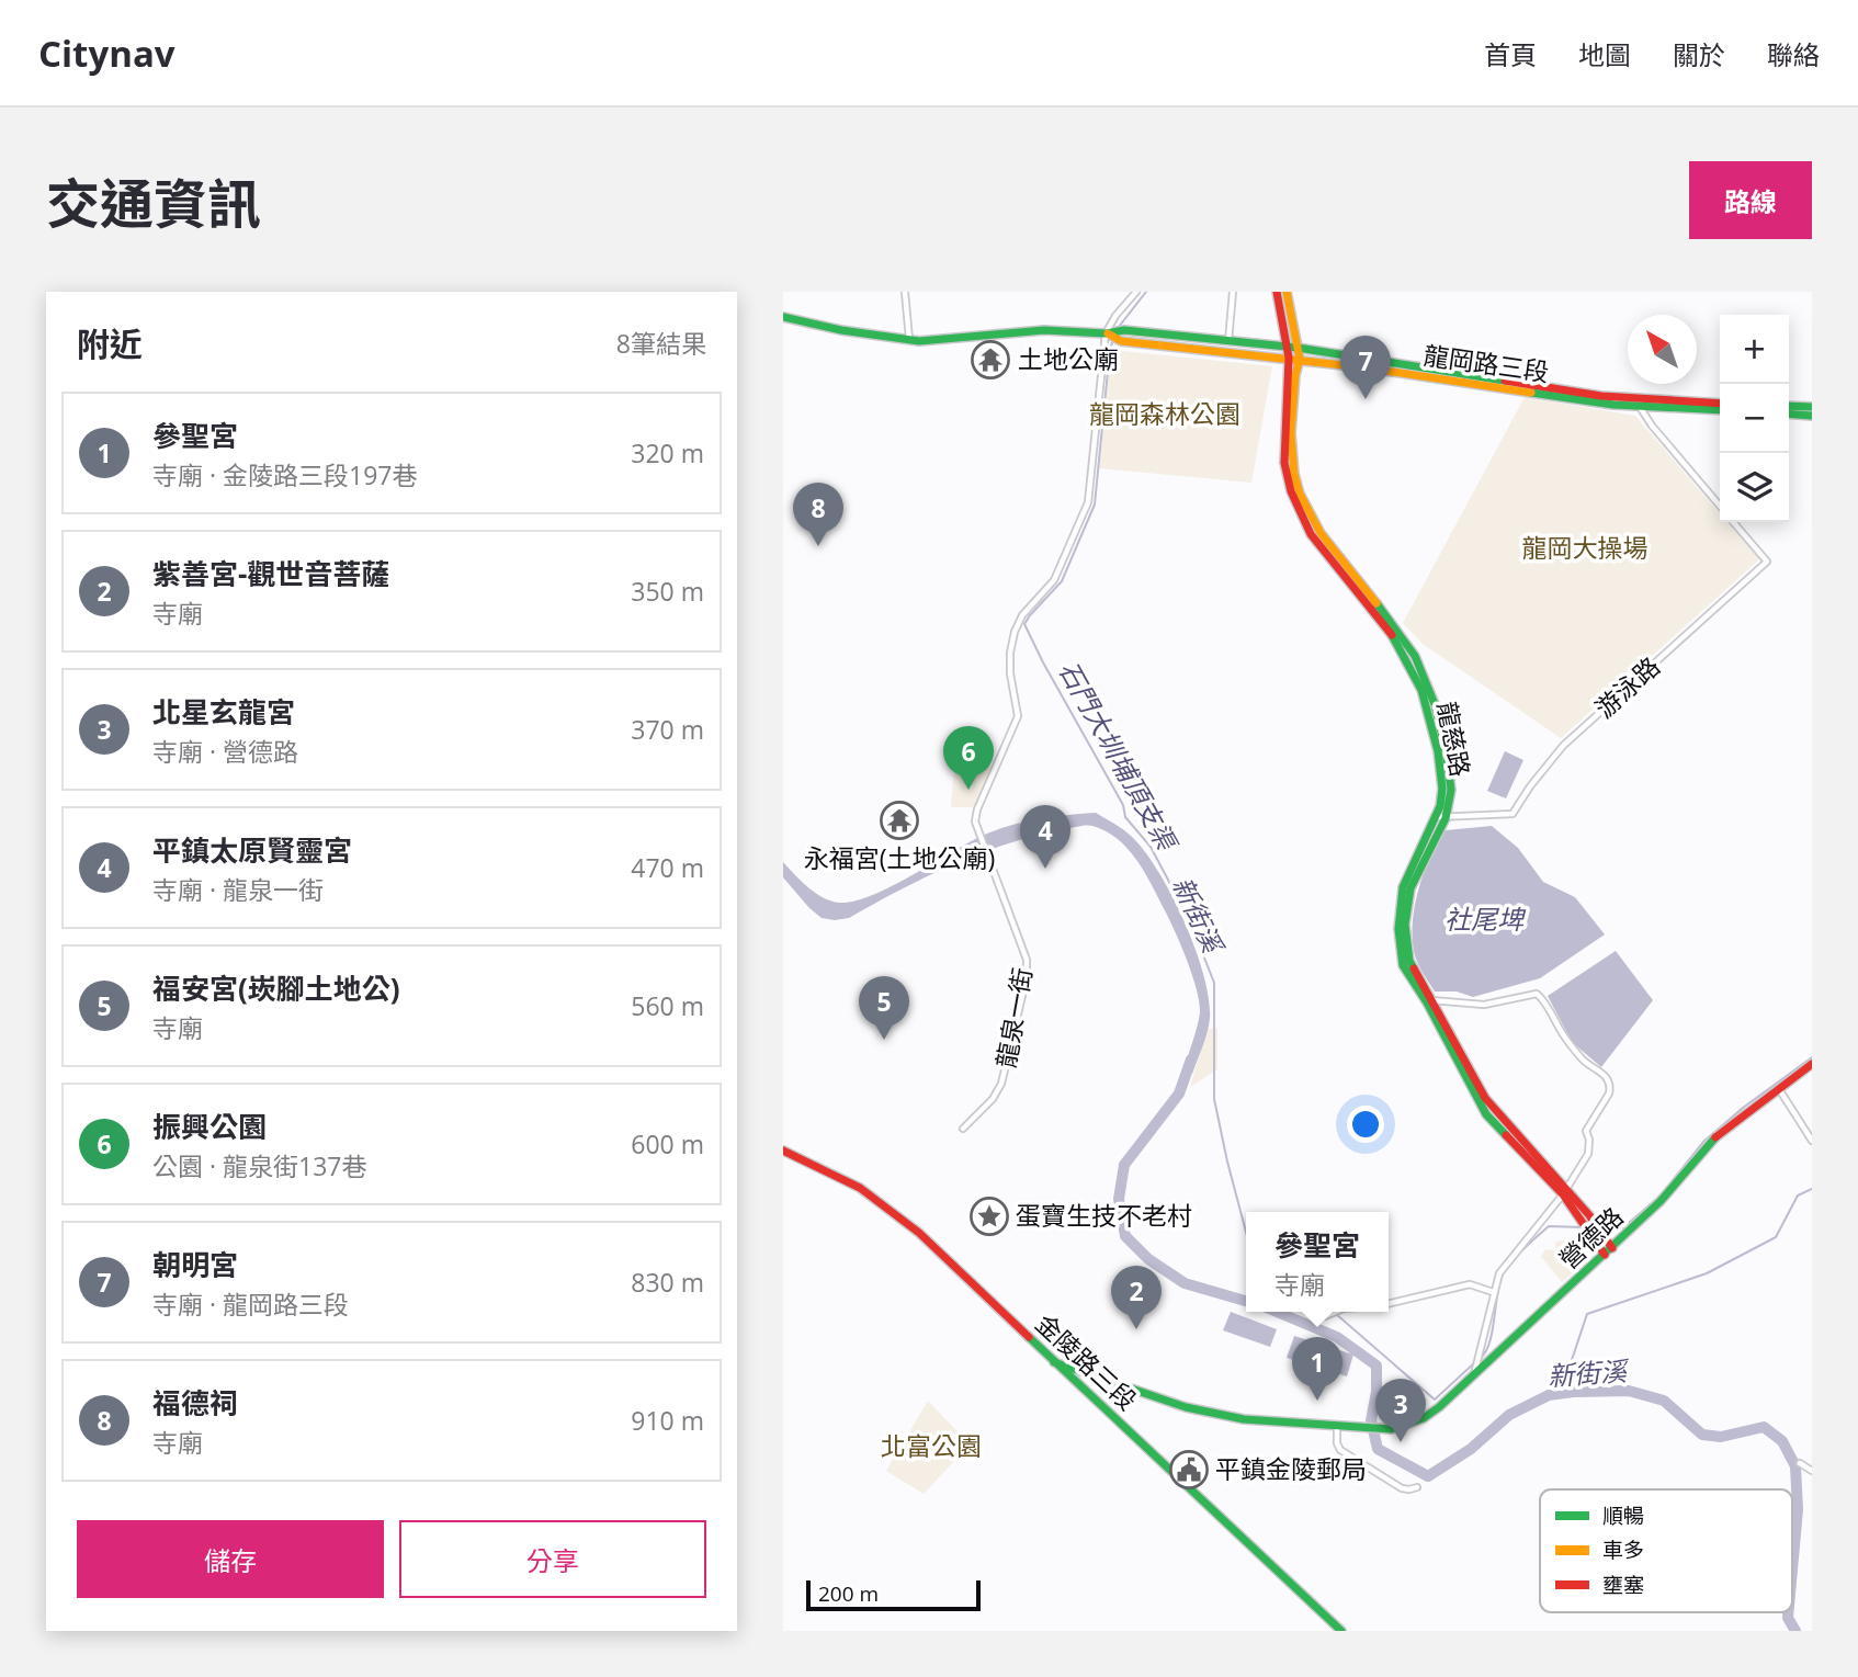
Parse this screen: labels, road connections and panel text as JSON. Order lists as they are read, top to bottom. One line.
{"streets":{"street":["龍岡路三段","游泳路","龍慈路","龍泉一街","營德路","金陵路三段"]},"crossings":[["龍岡路三段","游泳路"],["龍岡路三段","龍慈路"],["龍岡路三段","龍泉一街"],["游泳路","龍慈路"],["龍慈路","營德路"]],"water":["石門大圳埔頂支渠","新街溪","社尾埤"],"parks":["龍岡森林公園","龍岡大操場","北富公園"],"places":{"temple":["土地公廟","永福宮(土地公廟)"],"place":["蛋寶生技不老村"],"public building":["平鎮金陵郵局"]},"legend":["順暢","車多","壅塞"],"scale_bar":"200 m","north":"top left","page":{"header":"Citynav","nav":["首頁","地圖","關於","聯絡"],"title":"交通資訊","buttons":["路線",["儲存","分享"]],"heading":["附近","8筆結果"],"map_buttons":["+","−"],"pins":["7","8","6","4","5","2","1","3"],"list":[{"mark":"1","name":"參聖宮","note":"寺廟 · 金陵路三段197巷","value":"320 m"},{"mark":"2","name":"紫善宮-觀世音菩薩","note":"寺廟","value":"350 m"},{"mark":"3","name":"北星玄龍宮","note":"寺廟 · 營德路","value":"370 m"},{"mark":"4","name":"平鎮太原賢靈宮","note":"寺廟 · 龍泉一街","value":"470 m"},{"mark":"5","name":"福安宮(崁腳土地公)","note":"寺廟","value":"560 m"},{"mark":"6","name":"振興公園","note":"公園 · 龍泉街137巷","value":"600 m"},{"mark":"7","name":"朝明宮","note":"寺廟 · 龍岡路三段","value":"830 m"},{"mark":"8","name":"福德祠","note":"寺廟","value":"910 m"}],"popup":["參聖宮","寺廟"],"scale":"200 m"}}
